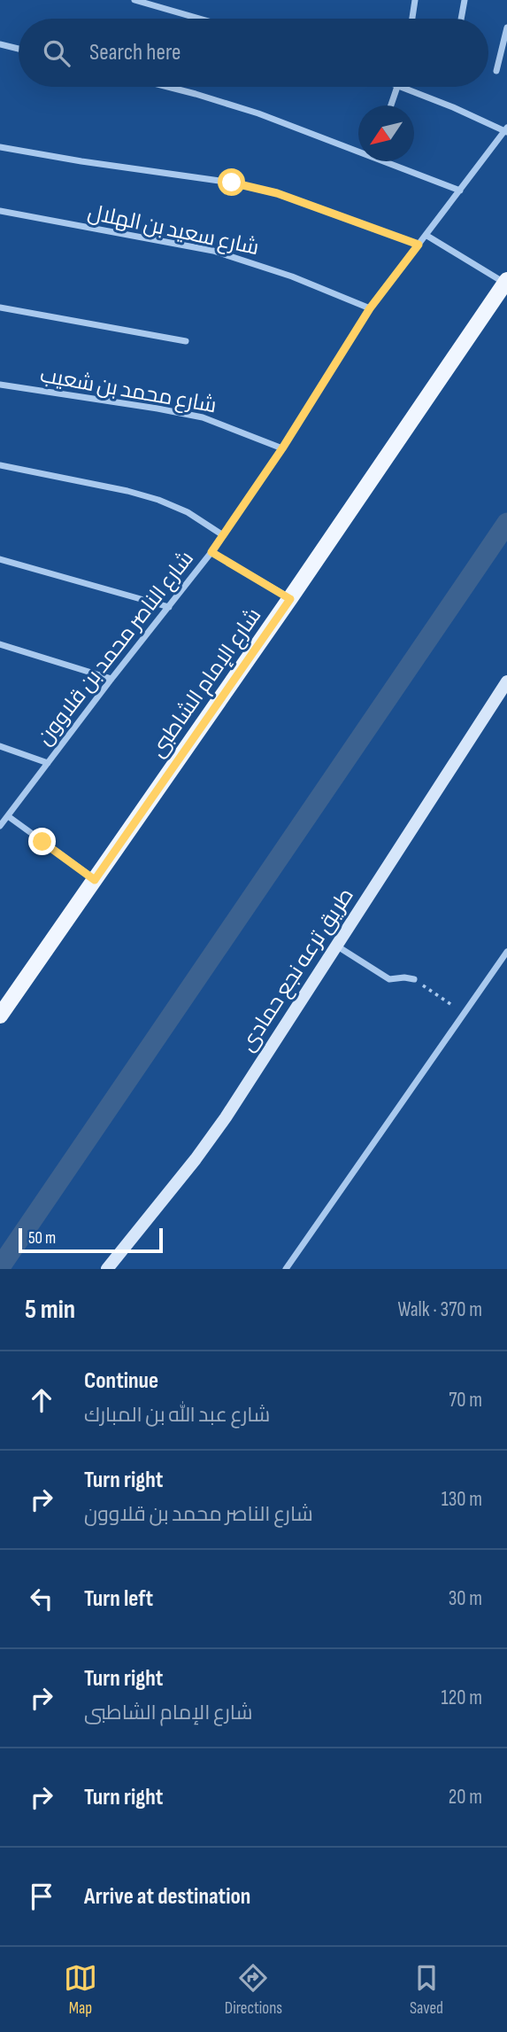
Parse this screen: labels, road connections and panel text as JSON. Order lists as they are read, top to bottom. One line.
{"streets":{"main road":["شارع الإمام الشاطبى"],"street":["شارع سعيد بن الهلال","شارع محمد بن شعيب","شارع الناصر محمد بن قلاوون","طريق ترعه نجع حمادى"]},"crossings":[["شارع سعيد بن الهلال","شارع الناصر محمد بن قلاوون"],["شارع محمد بن شعيب","شارع الناصر محمد بن قلاوون"]],"scale_bar":"50 m","north":"bottom left","page":{"search":"Search here","scale":"50 m","heading":["5 min","Walk · 370 m"],"list":[["Continue","شارع عبد الله بن المبارك","70 m"],["Turn right","شارع الناصر محمد بن قلاوون","130 m"],["Turn left","30 m"],["Turn right","شارع الإمام الشاطبى","120 m"],["Turn right","20 m"],"Arrive at destination"],"nav":["Map","Directions","Saved"]}}
